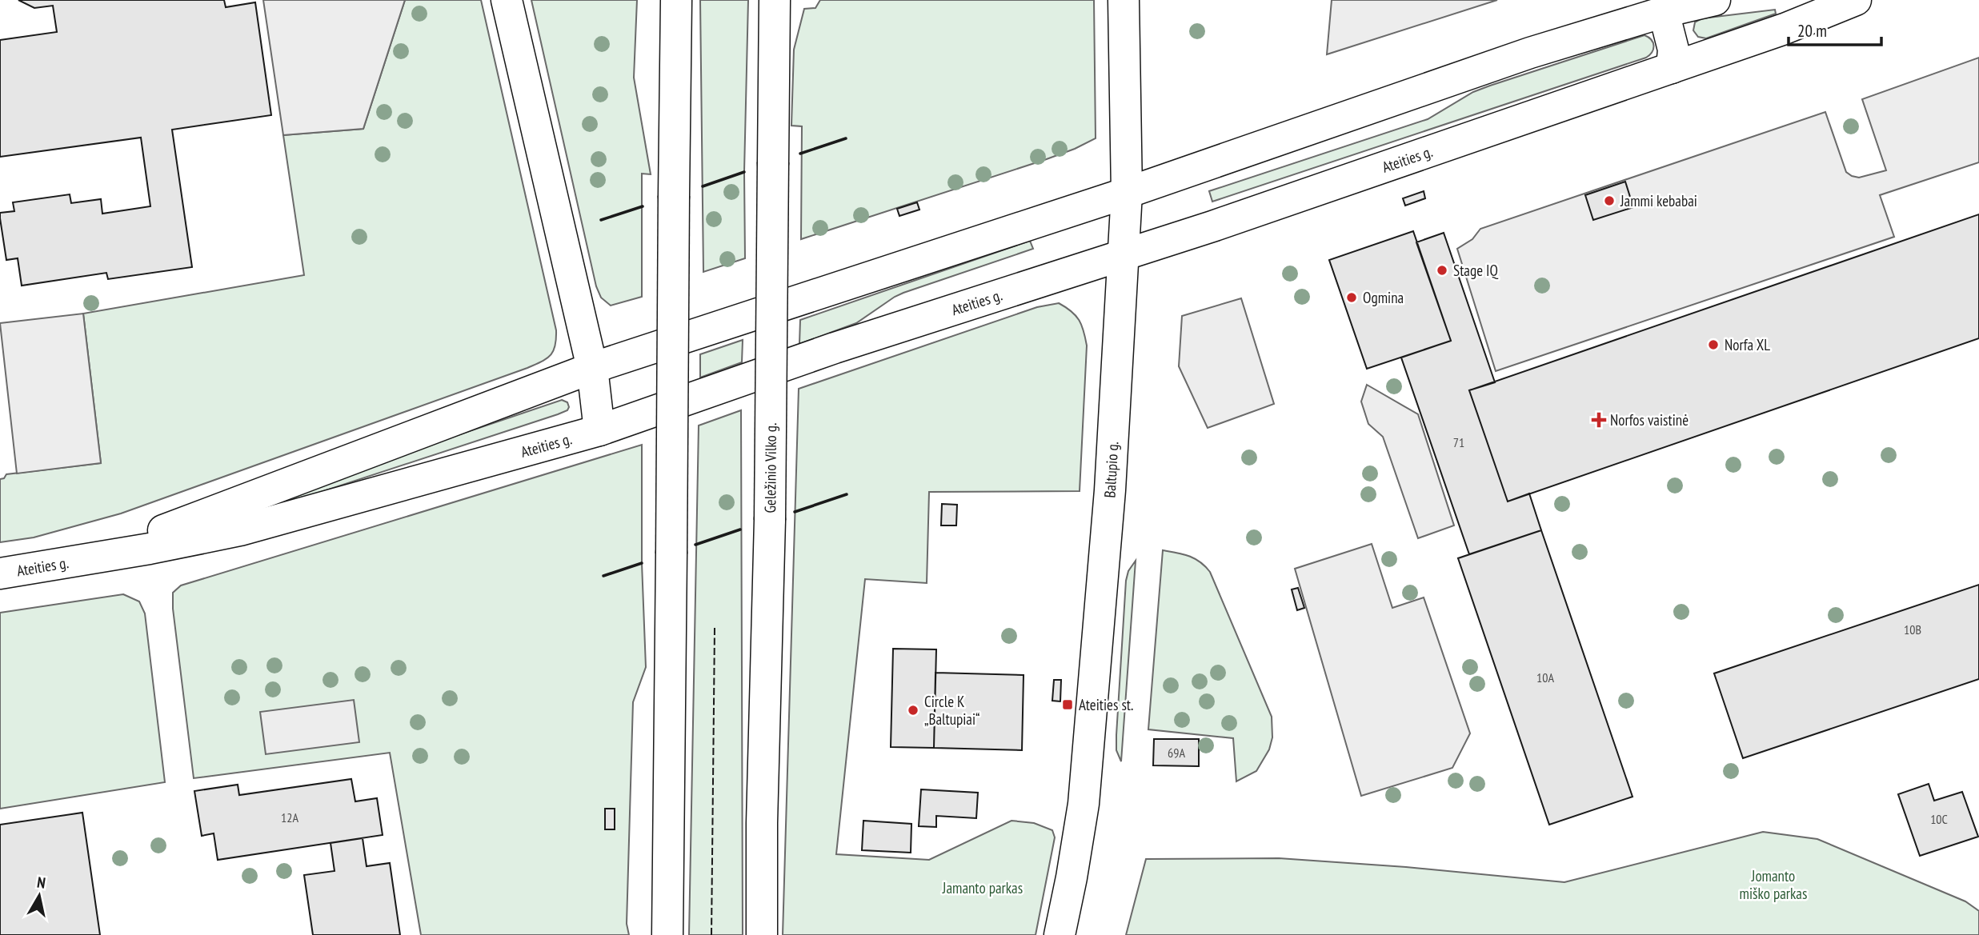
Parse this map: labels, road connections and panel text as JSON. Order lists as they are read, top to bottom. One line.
{"streets":{"main road":["Ateities g.","Geležinio Vilko g.","Baltupio g."]},"crossings":[["Ateities g.","Baltupio g."]],"parks":["Jomanto miško parkas","Jamanto parkas"],"places":{"other":["Jammi kebabai","Stage IQ","Ogmina","Norfa XL","Circle K „Baltupiai“"],"health":["Norfos vaistinė"],"transit":["Ateities st."]},"house_numbers":["71","10B","10A","69A","12A","10C"],"scale_bar":"20 m","north":"top"}
